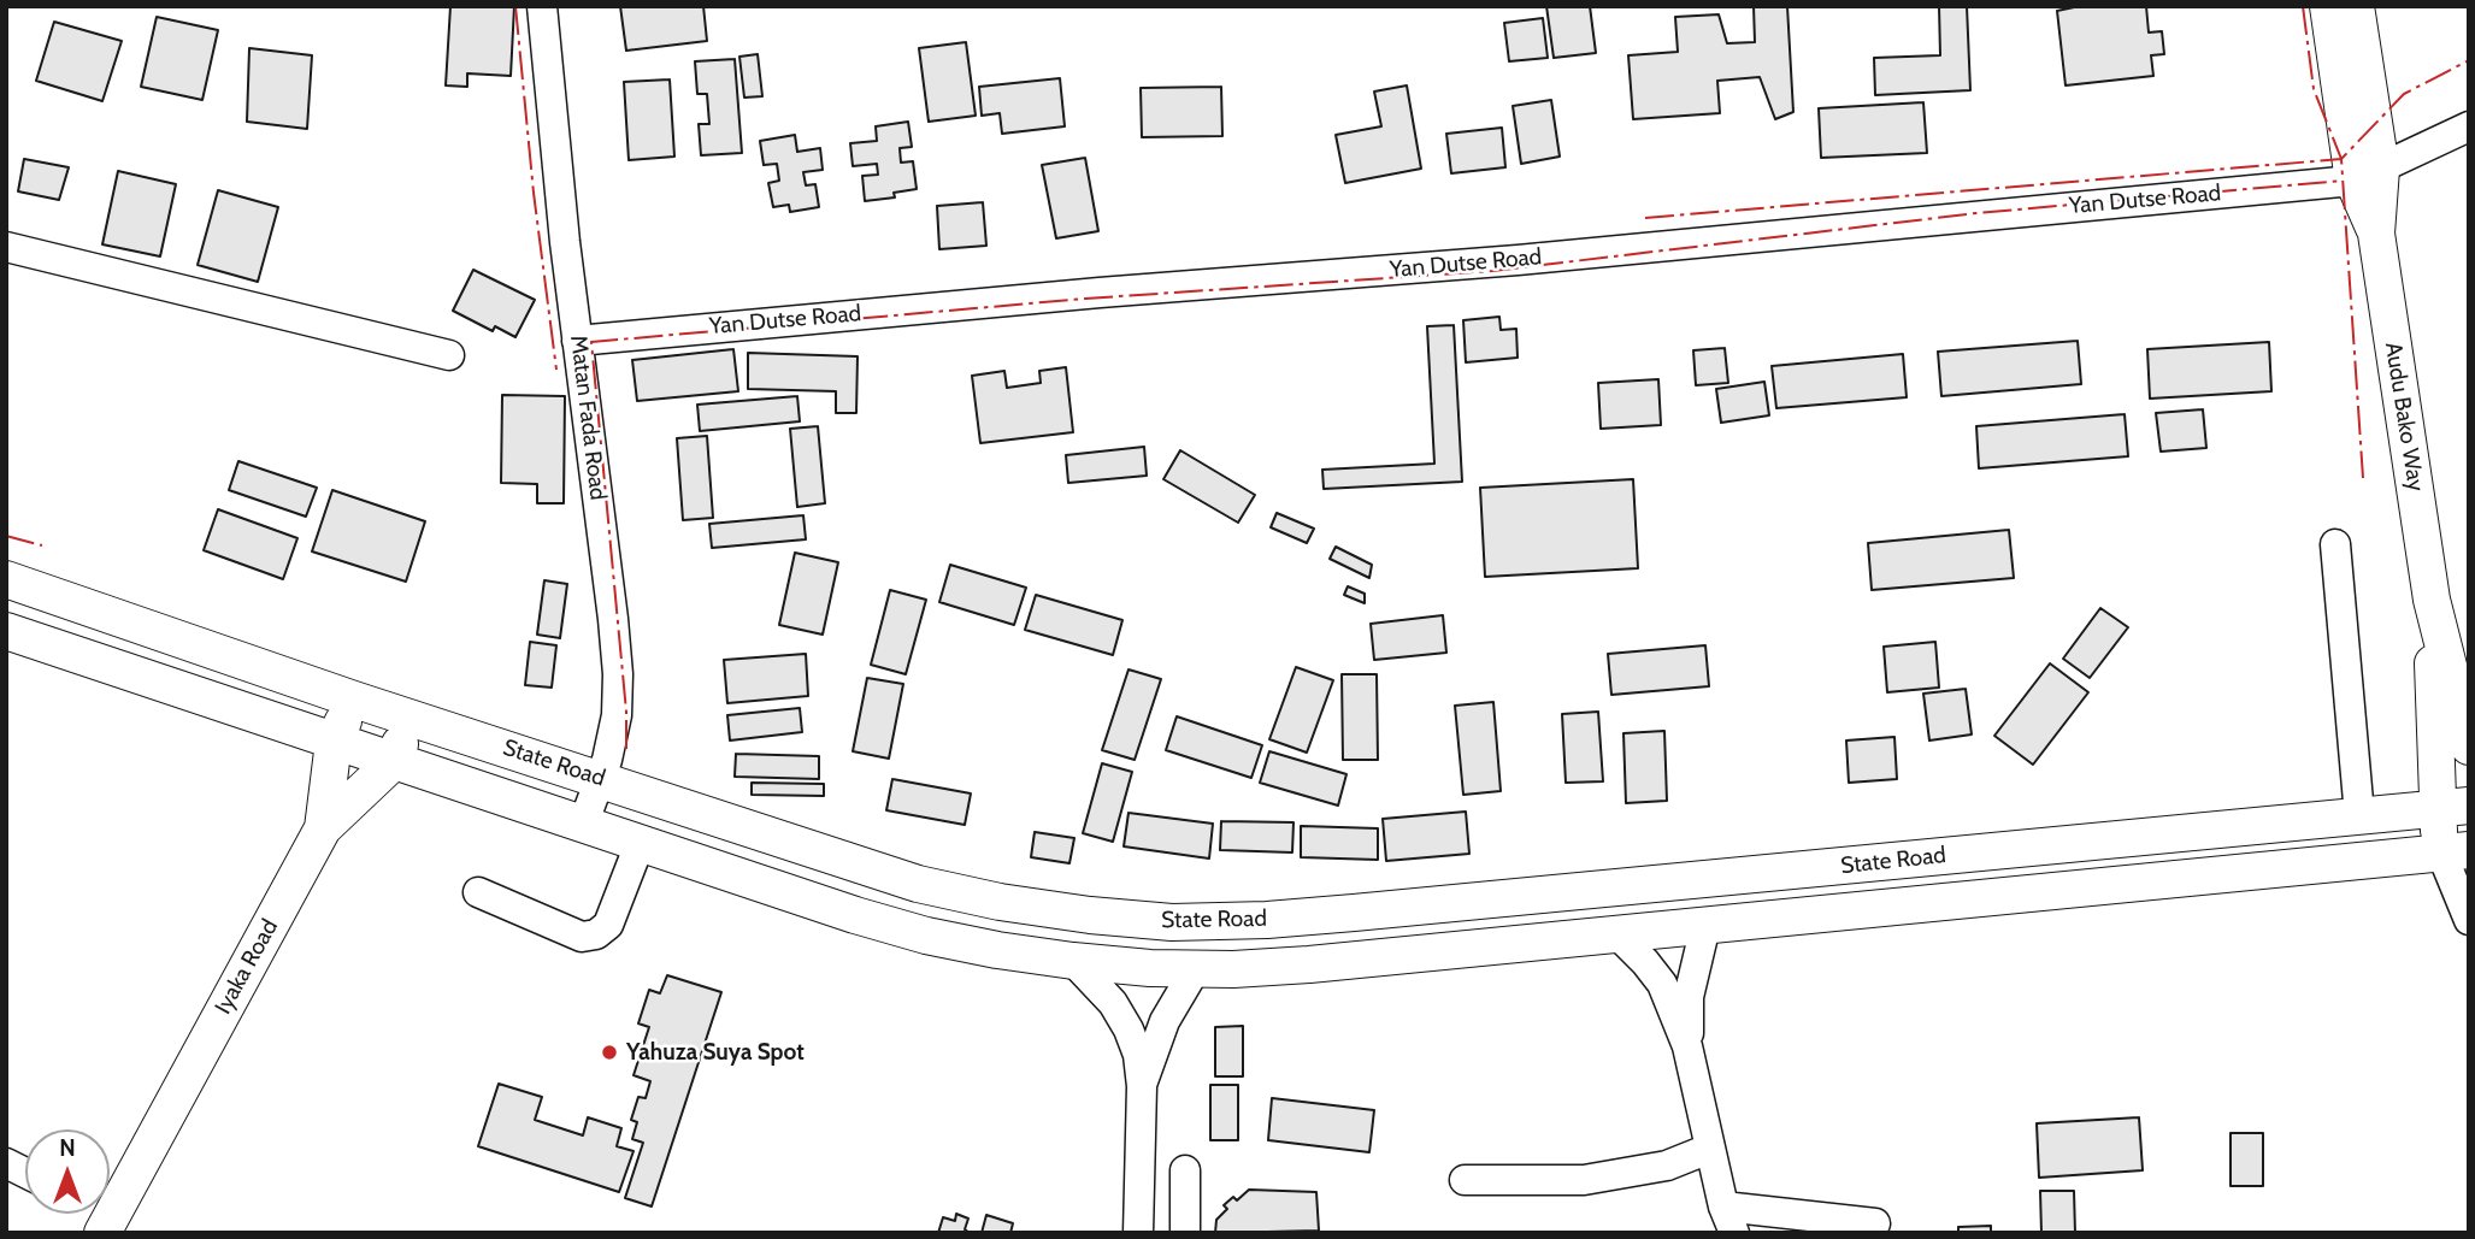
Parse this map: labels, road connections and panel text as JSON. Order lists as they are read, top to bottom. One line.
{"streets":{"main road":["Audu Bako Way","State Road","Iyaka Road"],"street":["Yan Dutse Road","Matan Fada Road"]},"crossings":[["Yan Dutse Road","Audu Bako Way"],["Yan Dutse Road","Matan Fada Road"],["Audu Bako Way","State Road"],["Matan Fada Road","State Road"],["State Road","Iyaka Road"]],"places":["Yahuza Suya Spot"],"north":"top"}
